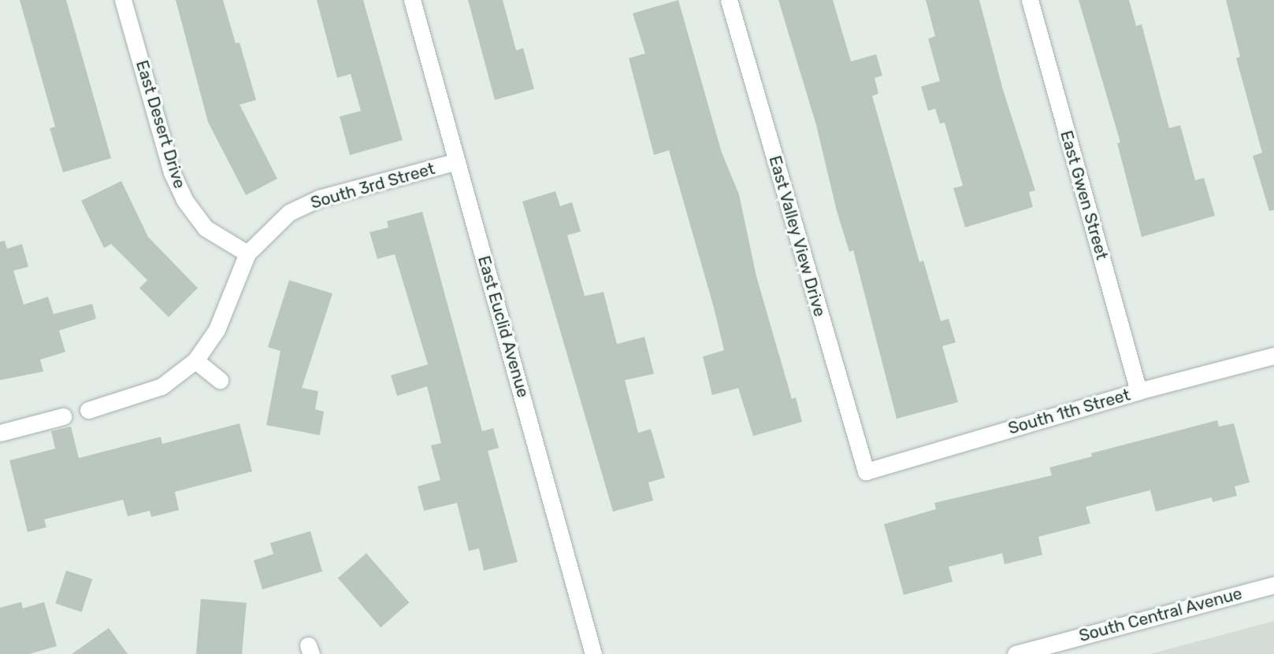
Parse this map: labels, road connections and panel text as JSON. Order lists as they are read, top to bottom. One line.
{"streets":{"street":["East Desert Drive","South 3rd Street","East Gwen Street","East Valley View Drive","East Euclid Avenue","South 1th Street","South Central Avenue"]},"crossings":[["East Desert Drive","South 3rd Street"],["South 3rd Street","East Euclid Avenue"],["East Gwen Street","South 1th Street"],["East Valley View Drive","South 1th Street"]]}
